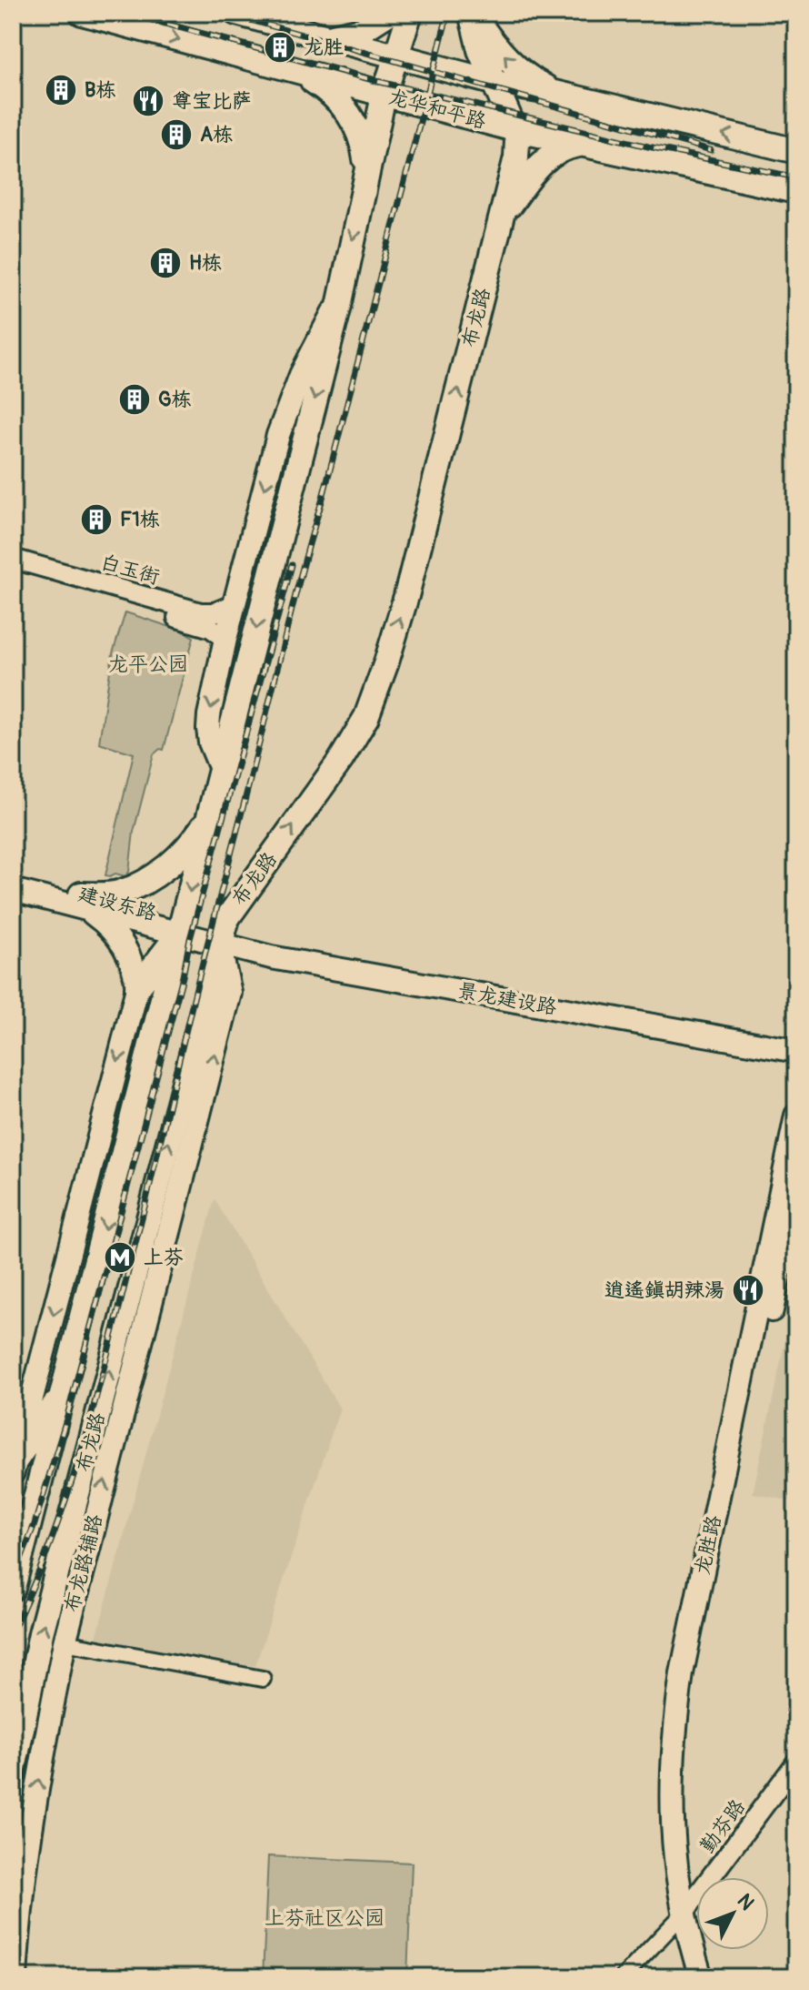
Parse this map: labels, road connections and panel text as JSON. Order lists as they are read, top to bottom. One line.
{"streets":{"main road":["龙华和平路","布龙路","建设东路","景龙建设路","龙胜路","布龙路辅路"],"street":["白玉街","勤芬路"]},"crossings":[["龙华和平路","布龙路"],["布龙路","白玉街"],["布龙路","建设东路"],["布龙路","景龙建设路"],["布龙路","布龙路辅路"],["建设东路","景龙建设路"],["建设东路","布龙路辅路"],["景龙建设路","布龙路辅路"],["龙胜路","勤芬路"]],"parks":["龙平公园","上芬社区公园"],"places":{"building":["龙胜","B栋","A栋","H栋","G栋","F1栋"],"restaurant":["尊宝比萨","逍遙鎮胡辣湯"],"metro station":["上芬"]},"north":"top right"}
